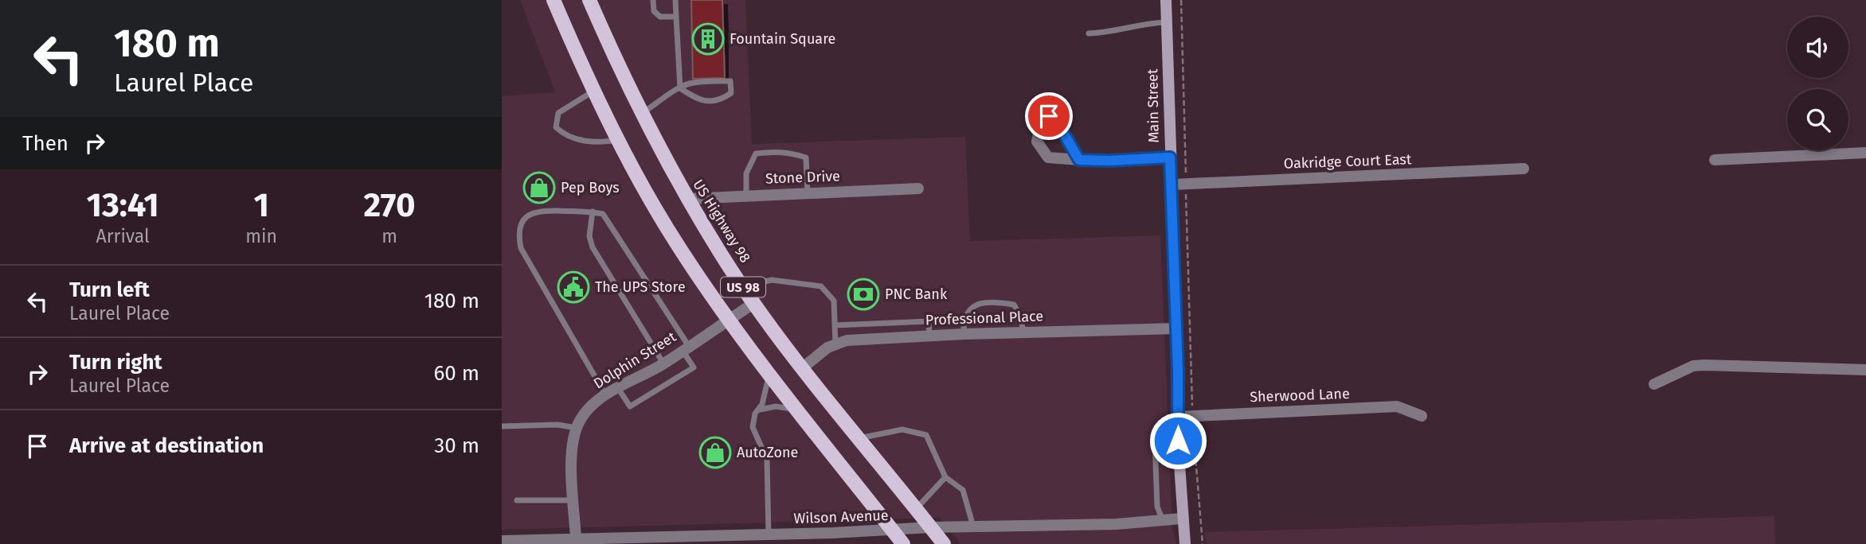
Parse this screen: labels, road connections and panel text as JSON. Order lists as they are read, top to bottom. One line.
{"streets":{"main road":["Main Street","US Highway 98","US 98"],"street":["Oakridge Court East","Stone Drive","Professional Place","Dolphin Street","Sherwood Lane","Wilson Avenue"]},"crossings":[["Main Street","Oakridge Court East"],["Main Street","Professional Place"],["Main Street","Sherwood Lane"],["Main Street","Wilson Avenue"],["Stone Drive","US Highway 98"],["US Highway 98","Professional Place"],["US Highway 98","Dolphin Street"],["US Highway 98","Wilson Avenue"],["US 98","Dolphin Street"],["US 98","Wilson Avenue"],["Dolphin Street","Wilson Avenue"]],"places":{"building":["Fountain Square"],"shop":["Pep Boys","AutoZone"],"public building":["The UPS Store"],"bank":["PNC Bank"]},"page":{"turn":["180 m","Laurel Place"],"then":"Then","eta":["13:41","Arrival","1","min","270","m"],"list":[{"name":"Turn left","note":"Laurel Place","value":"180 m"},{"name":"Turn right","note":"Laurel Place","value":"60 m"},{"name":"Arrive at destination","value":"30 m"}]}}
